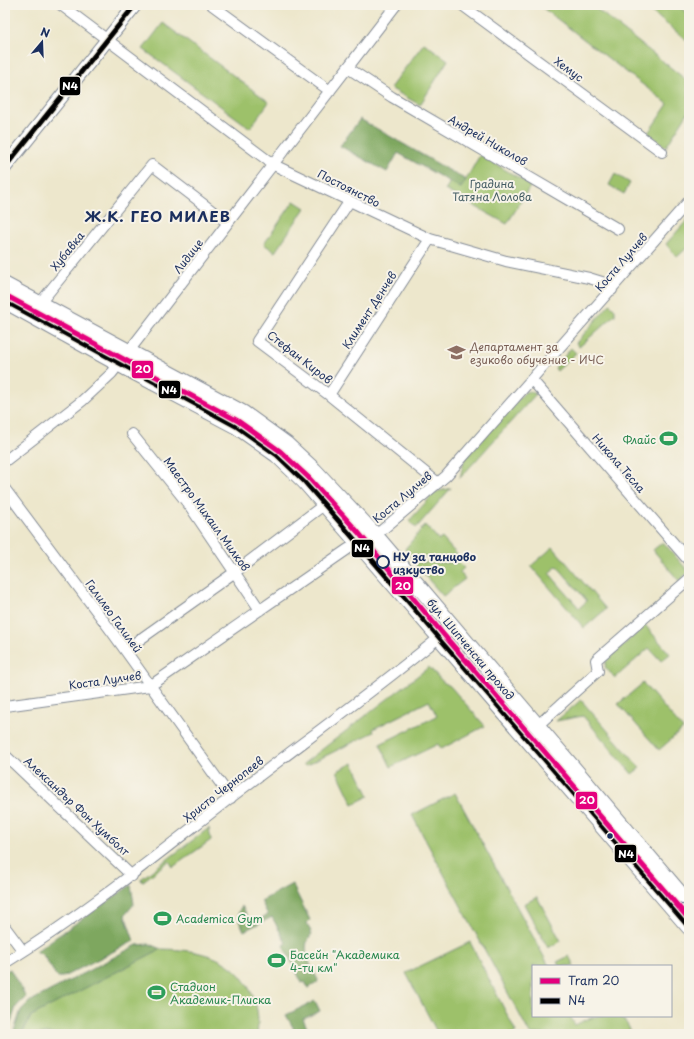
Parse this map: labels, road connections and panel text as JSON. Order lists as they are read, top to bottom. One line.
{"streets":{"main road":["бул. Шипченски проход"],"street":["Хемус","Андрей Николов","Постоянство","Хубавка","Лидице","Коста Лулчев","Климент Денчев","Стефан Киров","Никола Тесла","Маестро Михаил Милков","Галилео Галилей","Христо Чернопеев","Александър Фон Хумболт"]},"crossings":[["Андрей Николов","Лидице"],["Постоянство","Лидице"],["Постоянство","Коста Лулчев"],["Постоянство","Климент Денчев"],["Постоянство","Стефан Киров"],["Хубавка","Лидице"],["Хубавка","бул. Шипченски проход"],["Лидице","бул. Шипченски проход"],["Коста Лулчев","Стефан Киров"],["Коста Лулчев","Никола Тесла"],["Коста Лулчев","Маестро Михаил Милков"],["Коста Лулчев","Галилео Галилей"],["Коста Лулчев","бул. Шипченски проход"],["Климент Денчев","Стефан Киров"],["Галилео Галилей","Христо Чернопеев"],["бул. Шипченски проход","Христо Чернопеев"],["Христо Чернопеев","Александър Фон Хумболт"]],"districts":["Ж.К. ГЕО МИЛЕВ"],"parks":["Градина Татяна Лолова"],"places":{"school or university":["Департамент за езиково обучение - ИЧС"],"sports":["Флайс","Academica Gym","Басейн \"Академика 4-ти км\"","Стадион Академик-Плиска"],"other":["НУ за танцово изкуство"]},"lines":["transit line N4","tram line 20"],"legend":["Tram 20","N4"],"north":"top"}
